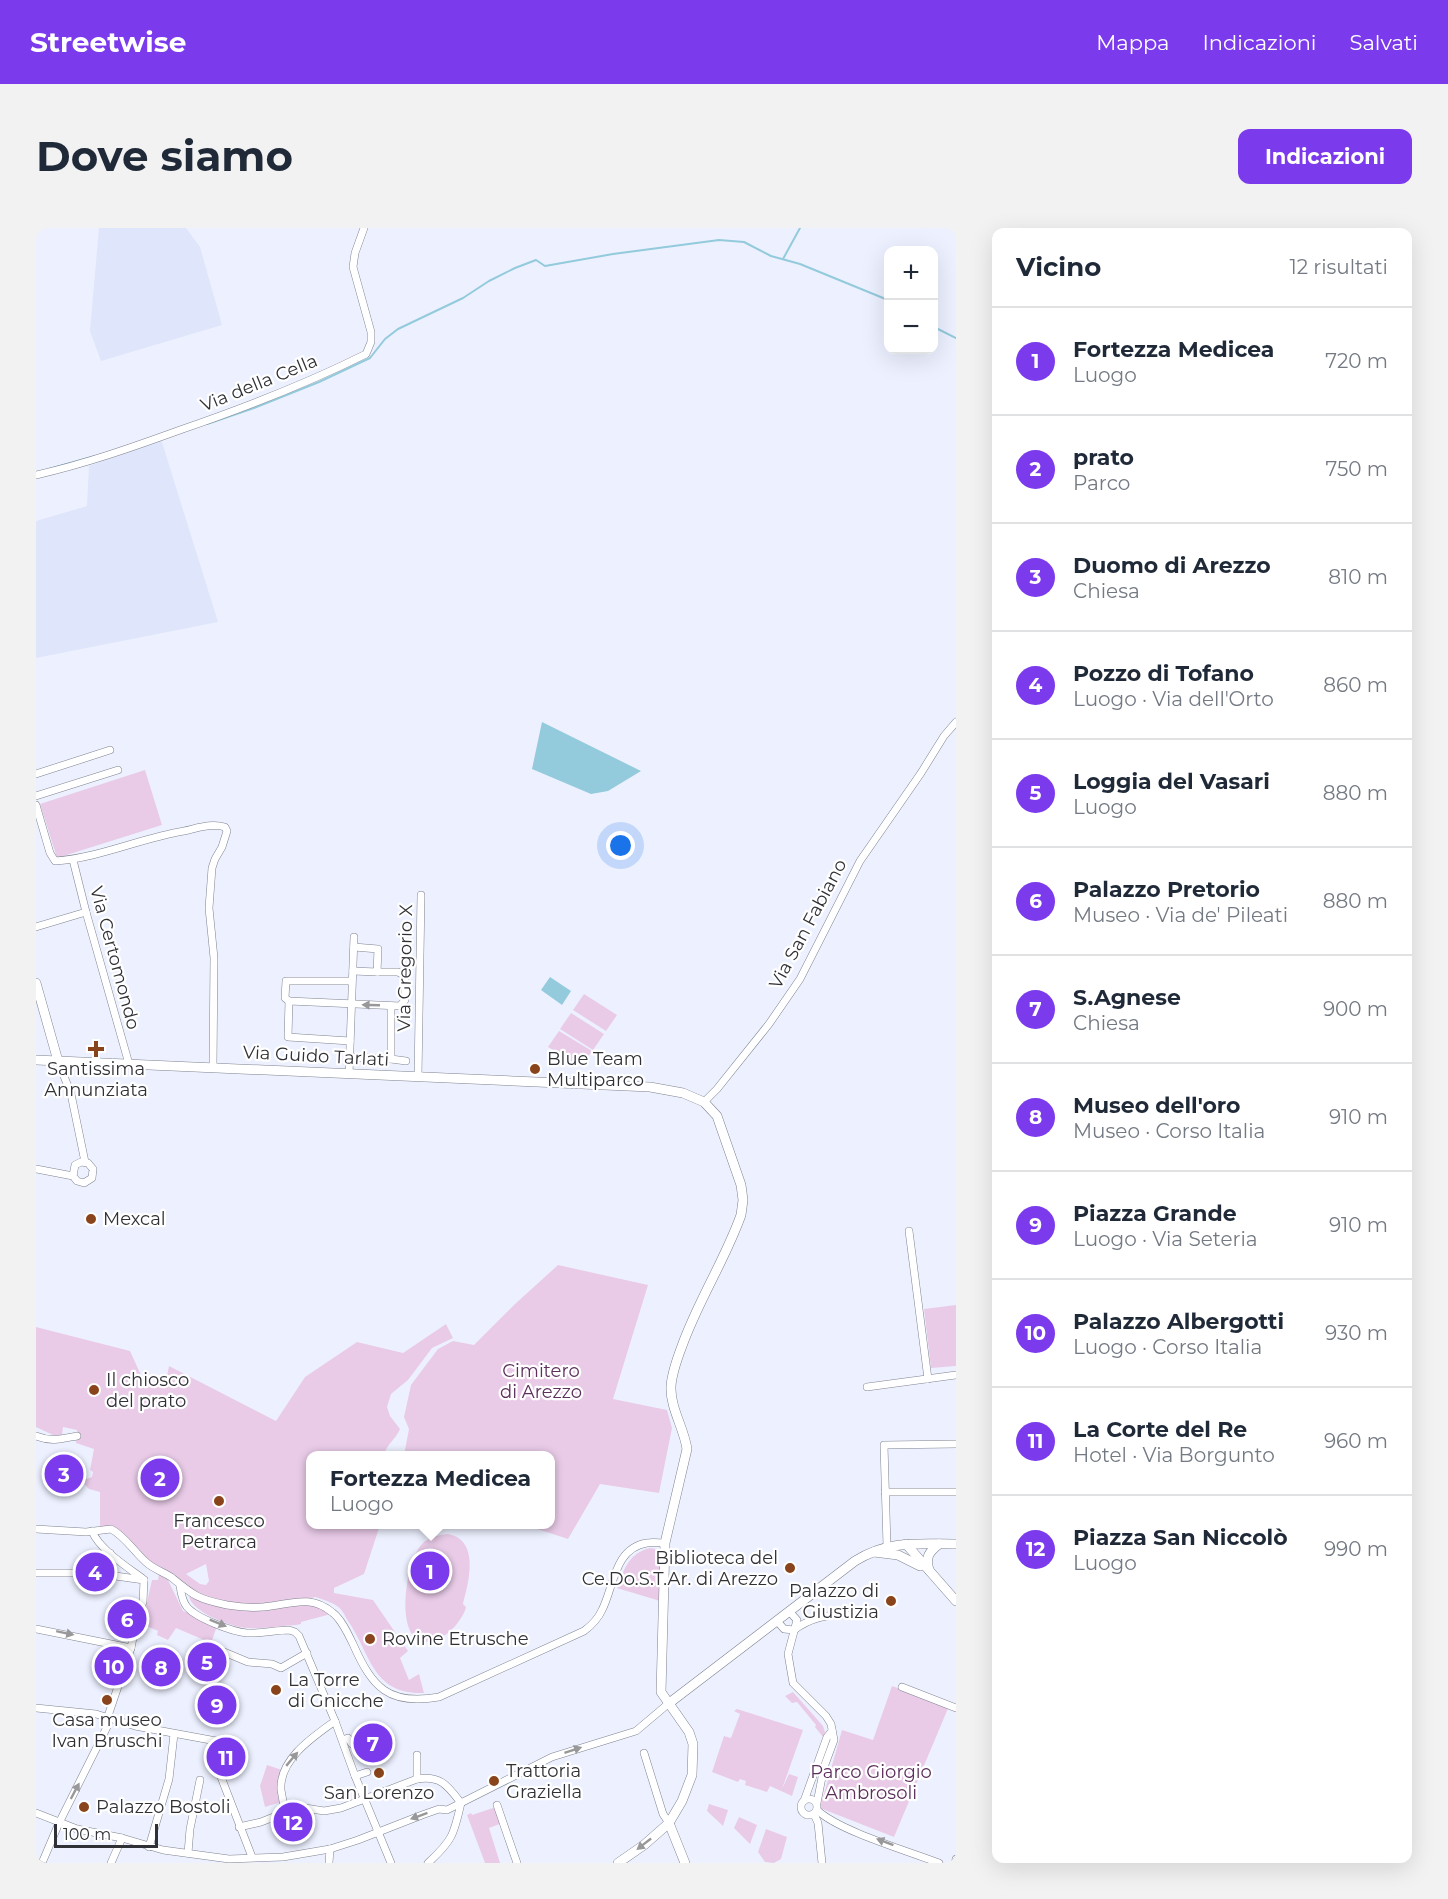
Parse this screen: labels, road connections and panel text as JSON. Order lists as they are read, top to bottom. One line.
{"streets":{"main road":["Via Guido Tarlati"],"street":["Via della Cella","Via San Fabiano","Via Certomondo","Via Gregorio X"]},"crossings":[["Via Certomondo","Via Guido Tarlati"],["Via Gregorio X","Via Guido Tarlati"]],"parks":["Cimitero di Arezzo","Parco Giorgio Ambrosoli"],"places":{"health":["Santissima Annunziata"],"other":["Blue Team Multiparco","Mexcal","Il chiosco del prato","Francesco Petrarca","Biblioteca del Ce.Do.S.T.Ar. di Arezzo","Palazzo di Giustizia","Rovine Etrusche","La Torre di Gnicche","Casa museo Ivan Bruschi","San Lorenzo","Trattoria Graziella","Palazzo Bostoli"]},"scale_bar":"100 m","page":{"header":"Streetwise","nav":["Mappa","Indicazioni","Salvati"],"buttons":"Indicazioni","title":"Dove siamo","heading":["Vicino","12 risultati"],"map_buttons":["+","−"],"list":[{"mark":"1","name":"Fortezza Medicea","note":"Luogo","value":"720 m"},{"mark":"2","name":"prato","note":"Parco","value":"750 m"},{"mark":"3","name":"Duomo di Arezzo","note":"Chiesa","value":"810 m"},{"mark":"4","name":"Pozzo di Tofano","note":"Luogo · Via dell'Orto","value":"860 m"},{"mark":"5","name":"Loggia del Vasari","note":"Luogo","value":"880 m"},{"mark":"6","name":"Palazzo Pretorio","note":"Museo · Via de' Pileati","value":"880 m"},{"mark":"7","name":"S.Agnese","note":"Chiesa","value":"900 m"},{"mark":"8","name":"Museo dell'oro","note":"Museo · Corso Italia","value":"910 m"},{"mark":"9","name":"Piazza Grande","note":"Luogo · Via Seteria","value":"910 m"},{"mark":"10","name":"Palazzo Albergotti","note":"Luogo · Corso Italia","value":"930 m"},{"mark":"11","name":"La Corte del Re","note":"Hotel · Via Borgunto","value":"960 m"},{"mark":"12","name":"Piazza San Niccolò","note":"Luogo","value":"990 m"}],"popup":["Fortezza Medicea","Luogo"],"pins":["3","2","1","4","6","5","10","8","9","7","11","12"],"scale":"100 m"}}
